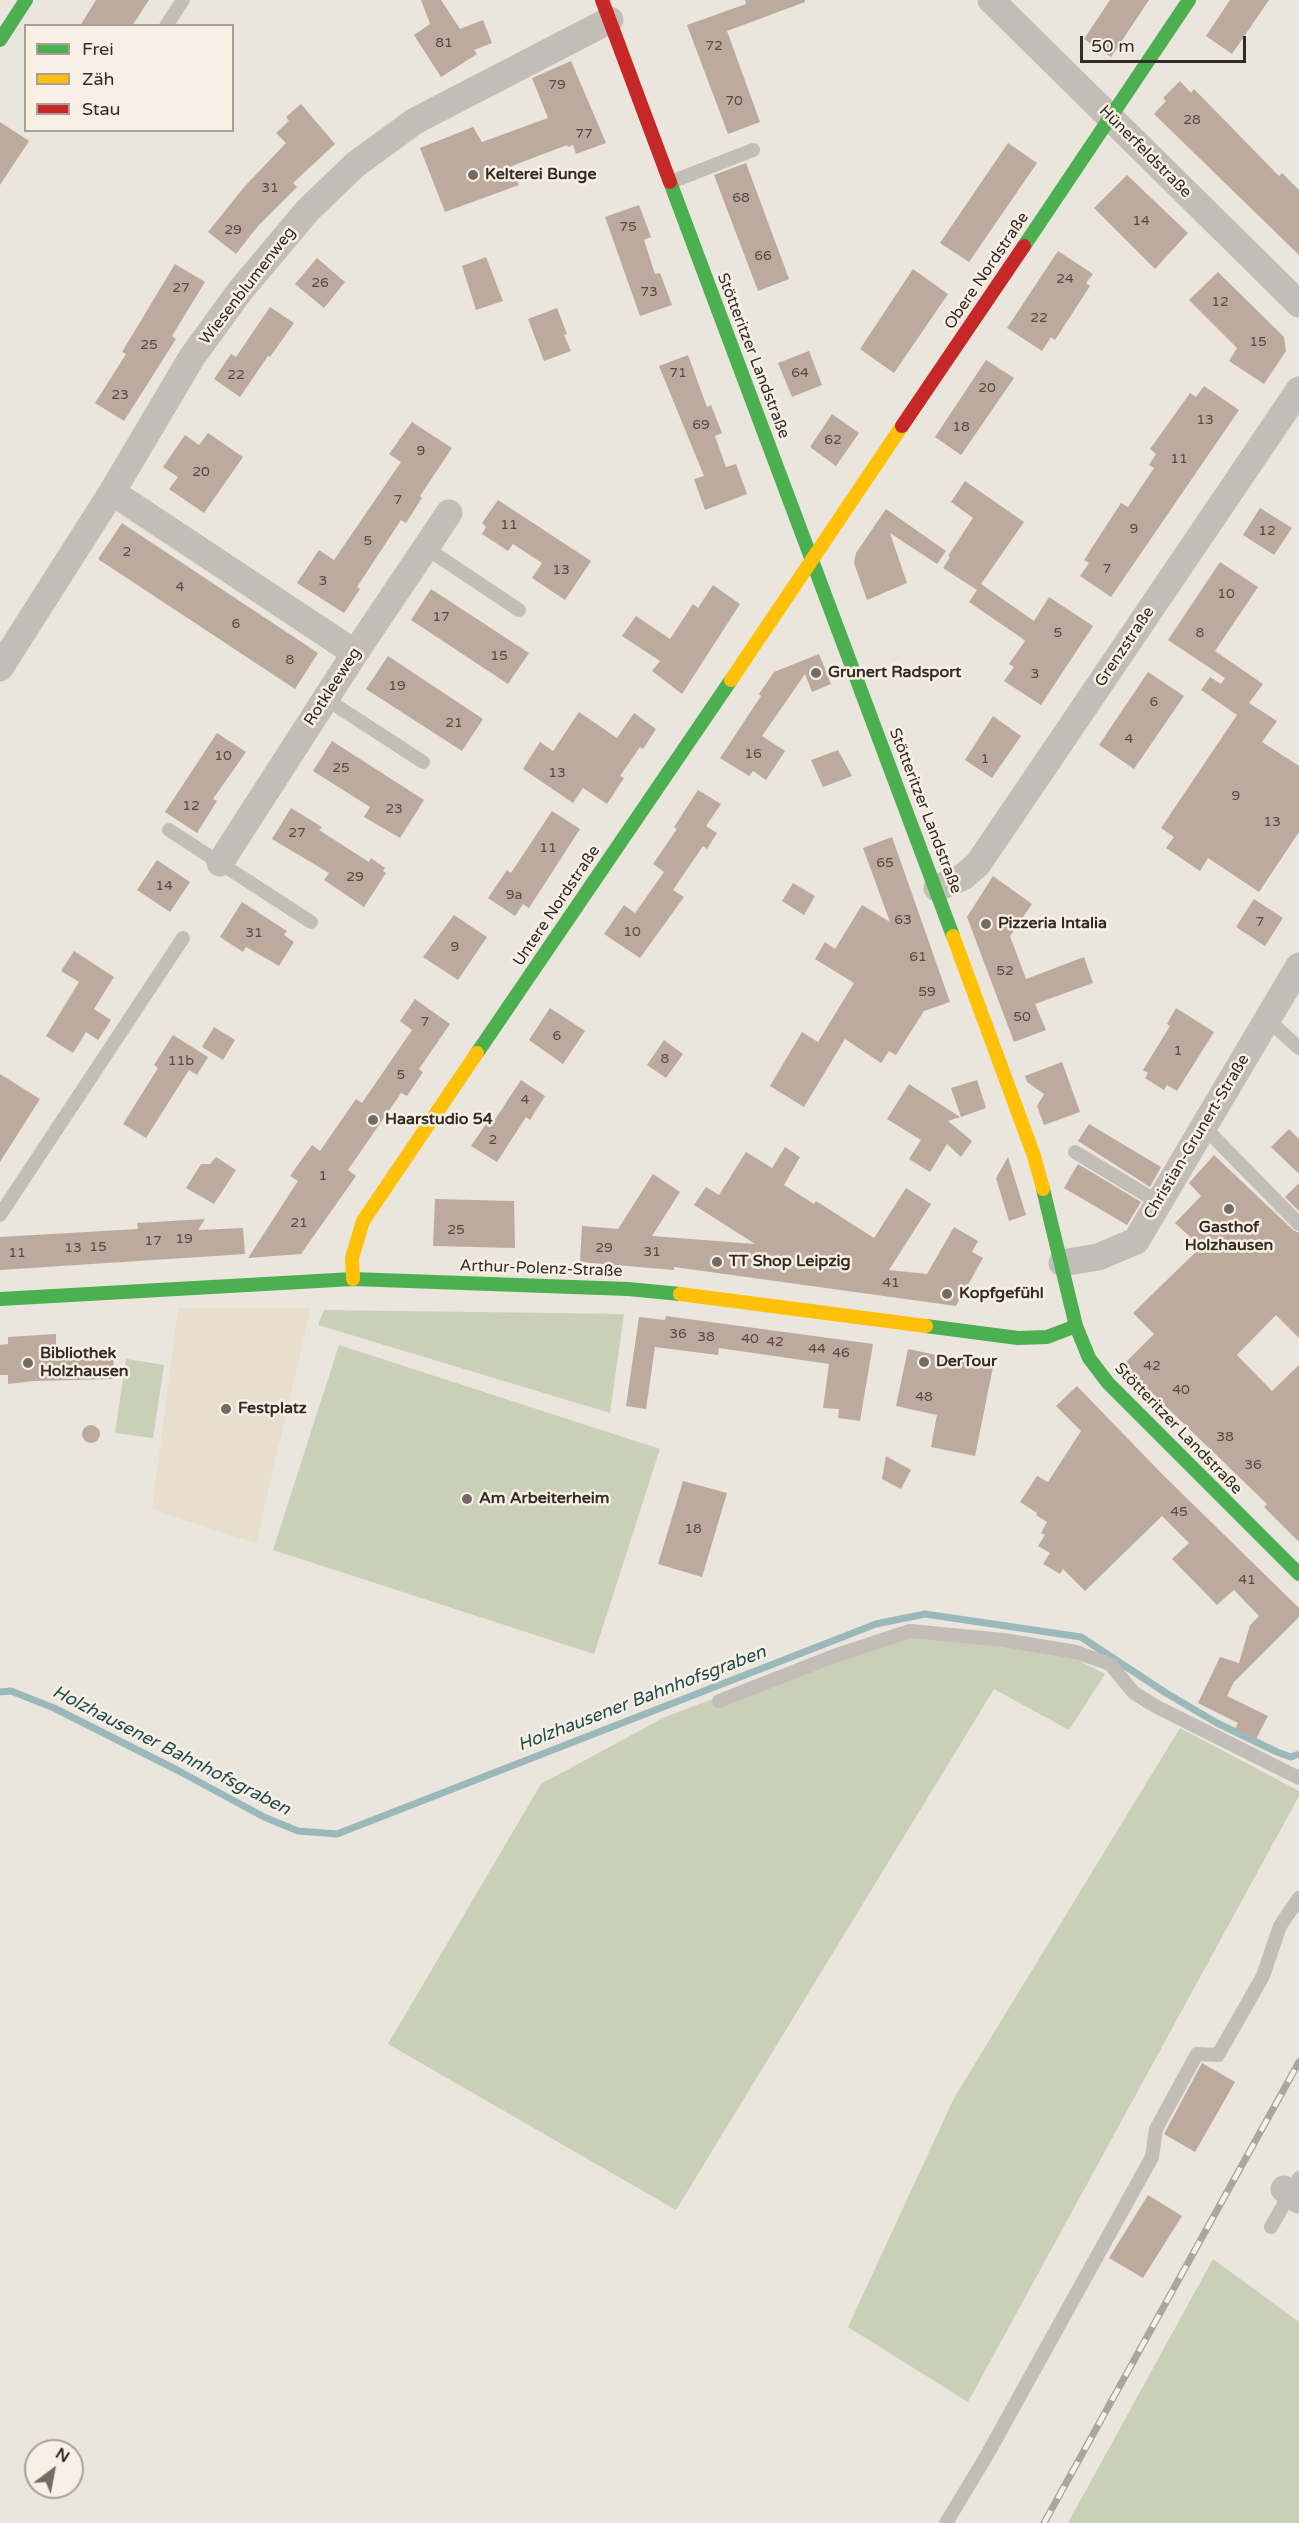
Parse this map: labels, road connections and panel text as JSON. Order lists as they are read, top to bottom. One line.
{"streets":{"street":["Hünerfeldstraße","Obere Nordstraße","Wiesenblumenweg","Stötteritzer Landstraße","Grenzstraße","Rotkleeweg","Untere Nordstraße","Christian-Grunert-Straße","Arthur-Polenz-Straße"]},"crossings":[["Hünerfeldstraße","Obere Nordstraße"],["Obere Nordstraße","Stötteritzer Landstraße"],["Obere Nordstraße","Untere Nordstraße"],["Wiesenblumenweg","Stötteritzer Landstraße"],["Stötteritzer Landstraße","Grenzstraße"],["Stötteritzer Landstraße","Untere Nordstraße"],["Stötteritzer Landstraße","Christian-Grunert-Straße"],["Stötteritzer Landstraße","Arthur-Polenz-Straße"],["Untere Nordstraße","Arthur-Polenz-Straße"]],"water":["Holzhausener Bahnhofsgraben"],"places":["Kelterei Bunge","Grunert Radsport","Pizzeria Intalia","Haarstudio 54","Gasthof Holzhausen","TT Shop Leipzig","Kopfgefühl","DerTour","Bibliothek Holzhausen","Festplatz","Am Arbeiterheim"],"house_numbers":["81","72","79","70","28","77","31","68","14","75","29","66","24","26","27","73","12","22","15","25","71","64","22","20","23","13","69","18","62","9","11","20","7","11","9","12","5","2","7","13","3","4","10","17","6","5","8","15","8","3","19","6","21","4","16","10","1","25","13","9","12","23","13","27","11","65","29","14","9a","63","7","10","31","9","61","52","59","50","7","6","1","8","11b","5","4","2","1","21","25","19","17","15","13","29","31","11","41","36","38","40","42","44","46","42","40","48","38","36","45","18","41"],"legend":["Frei","Zäh","Stau"],"scale_bar":"50 m","north":"top right"}
